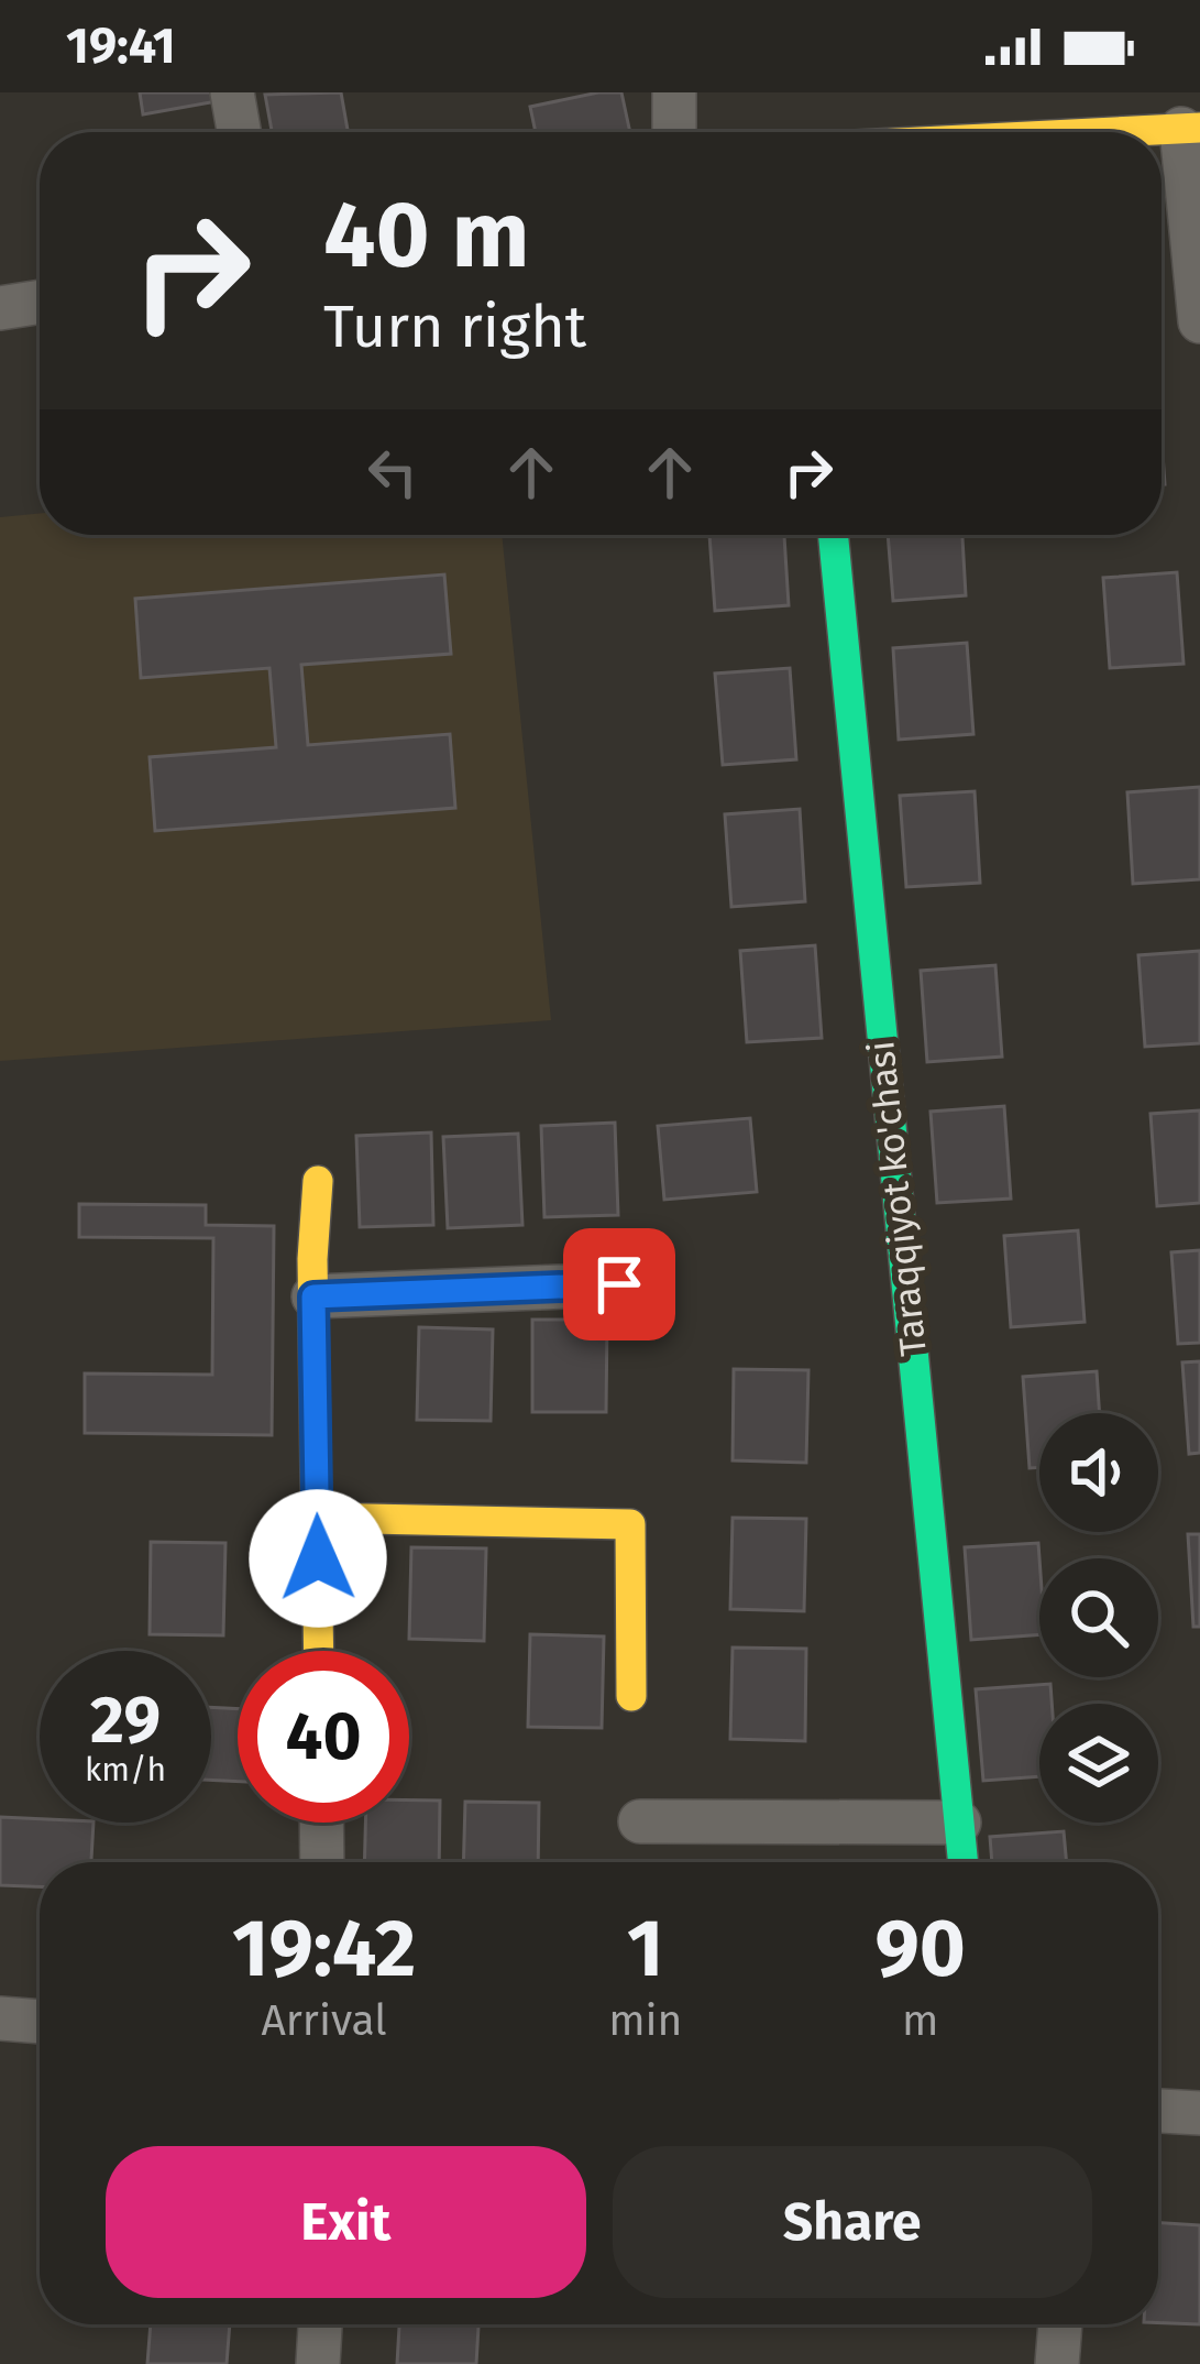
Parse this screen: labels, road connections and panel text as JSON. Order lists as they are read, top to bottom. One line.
{"streets":{"street":["Taraqqiyot ko'chasi"]},"page":{"status":"19:41","turn":["40 m","Turn right"],"speed":"29 km/h","limit":"40","eta":["19:42","Arrival","1","min","90","m"],"buttons":["Exit","Share"]}}
